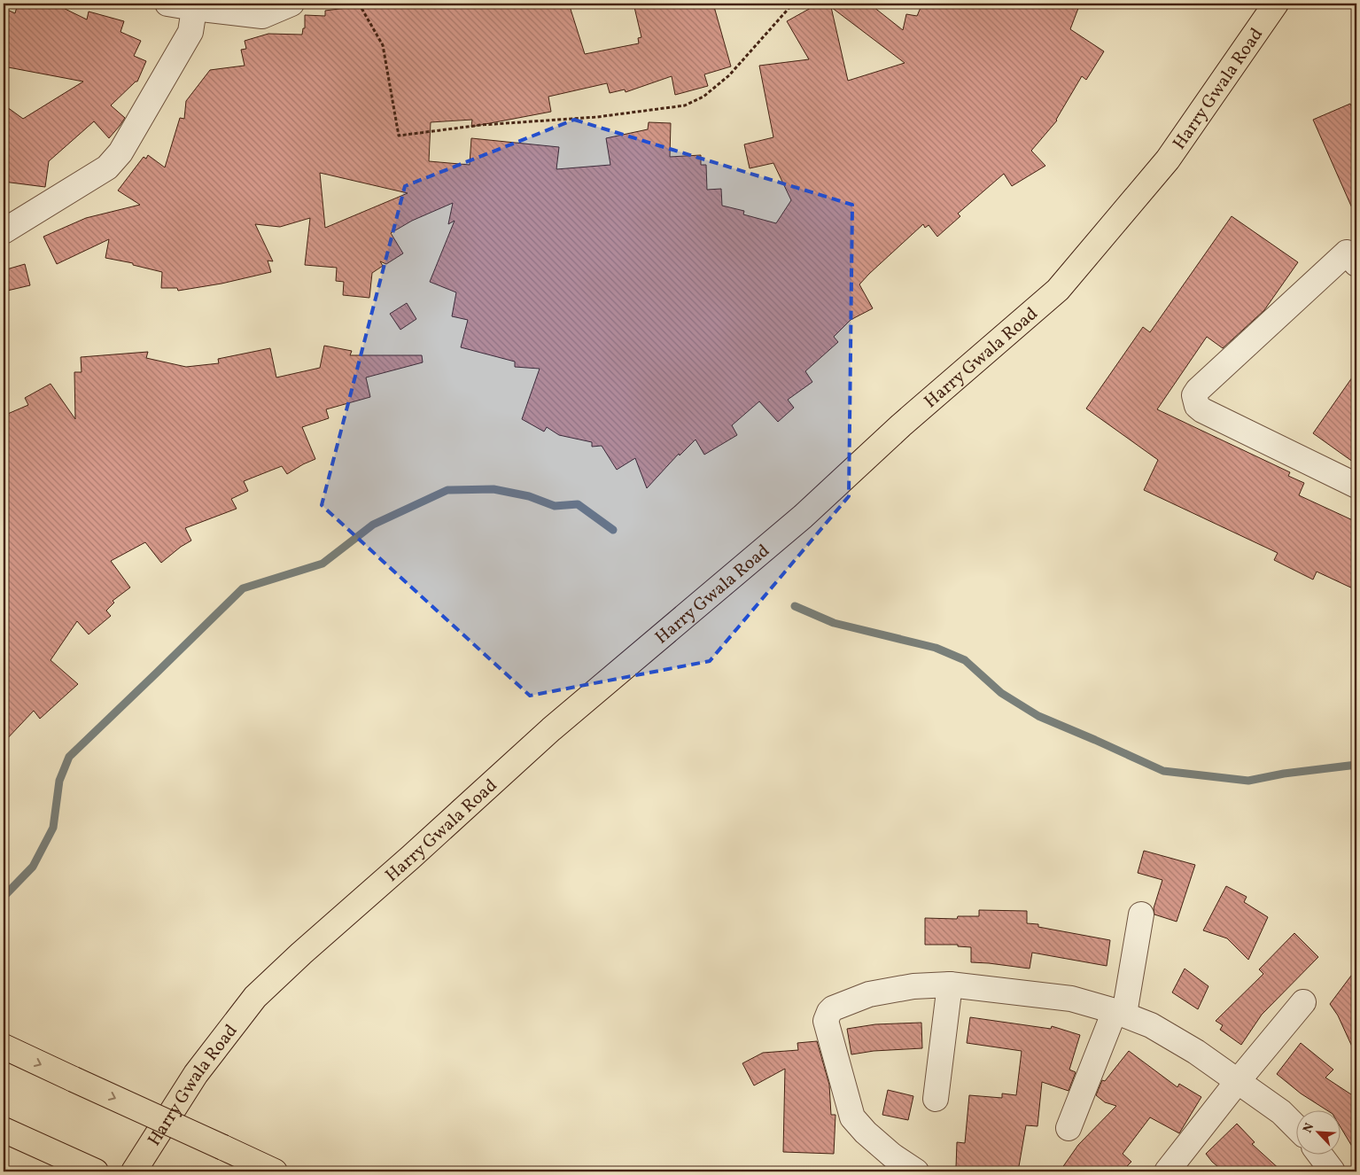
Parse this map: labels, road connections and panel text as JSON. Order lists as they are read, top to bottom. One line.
{"streets":{"main road":["Harry Gwala Road"]},"north":"top left"}
